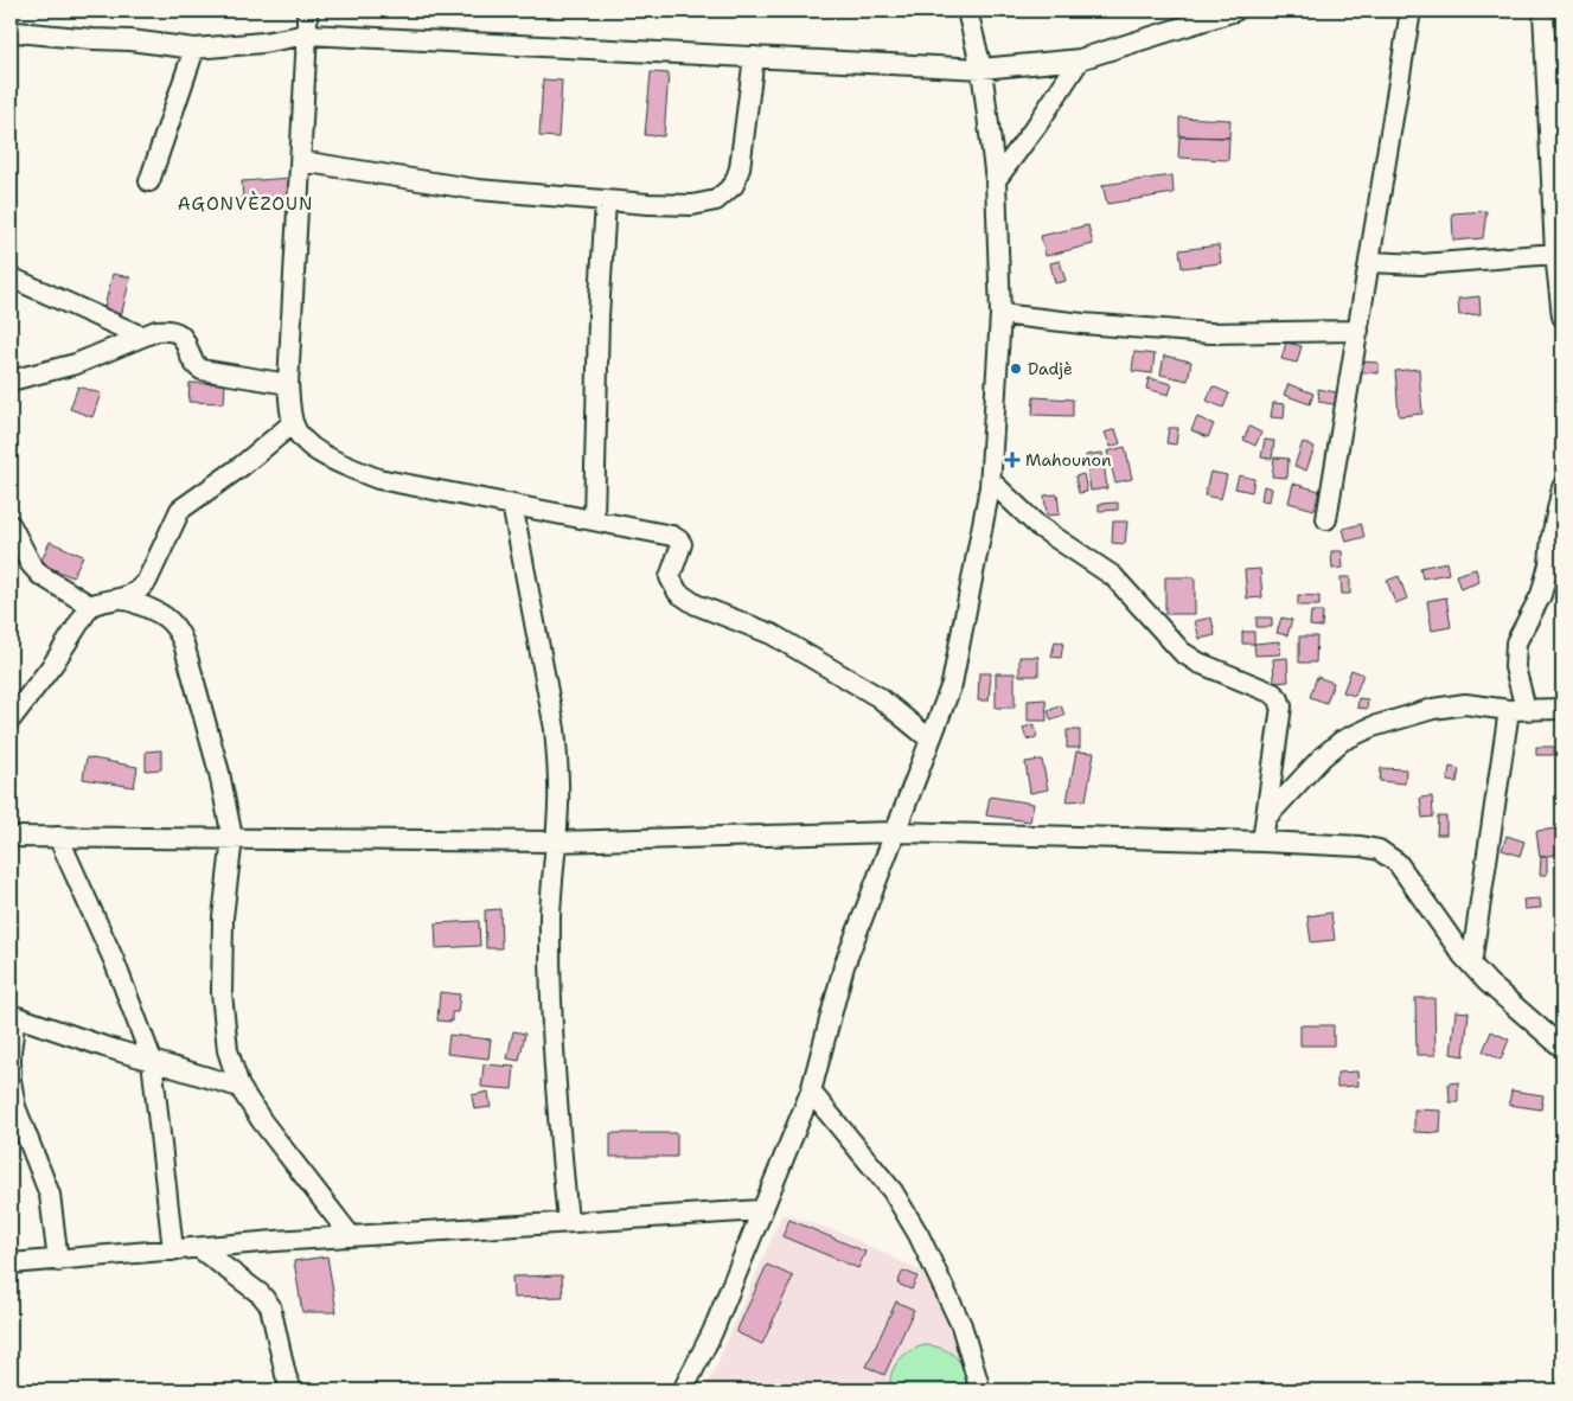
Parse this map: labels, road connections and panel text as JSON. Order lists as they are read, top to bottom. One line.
{"districts":["AGONVÈZOUN"],"places":{"other":["Dadjè"],"health":["Mahounon"]}}
